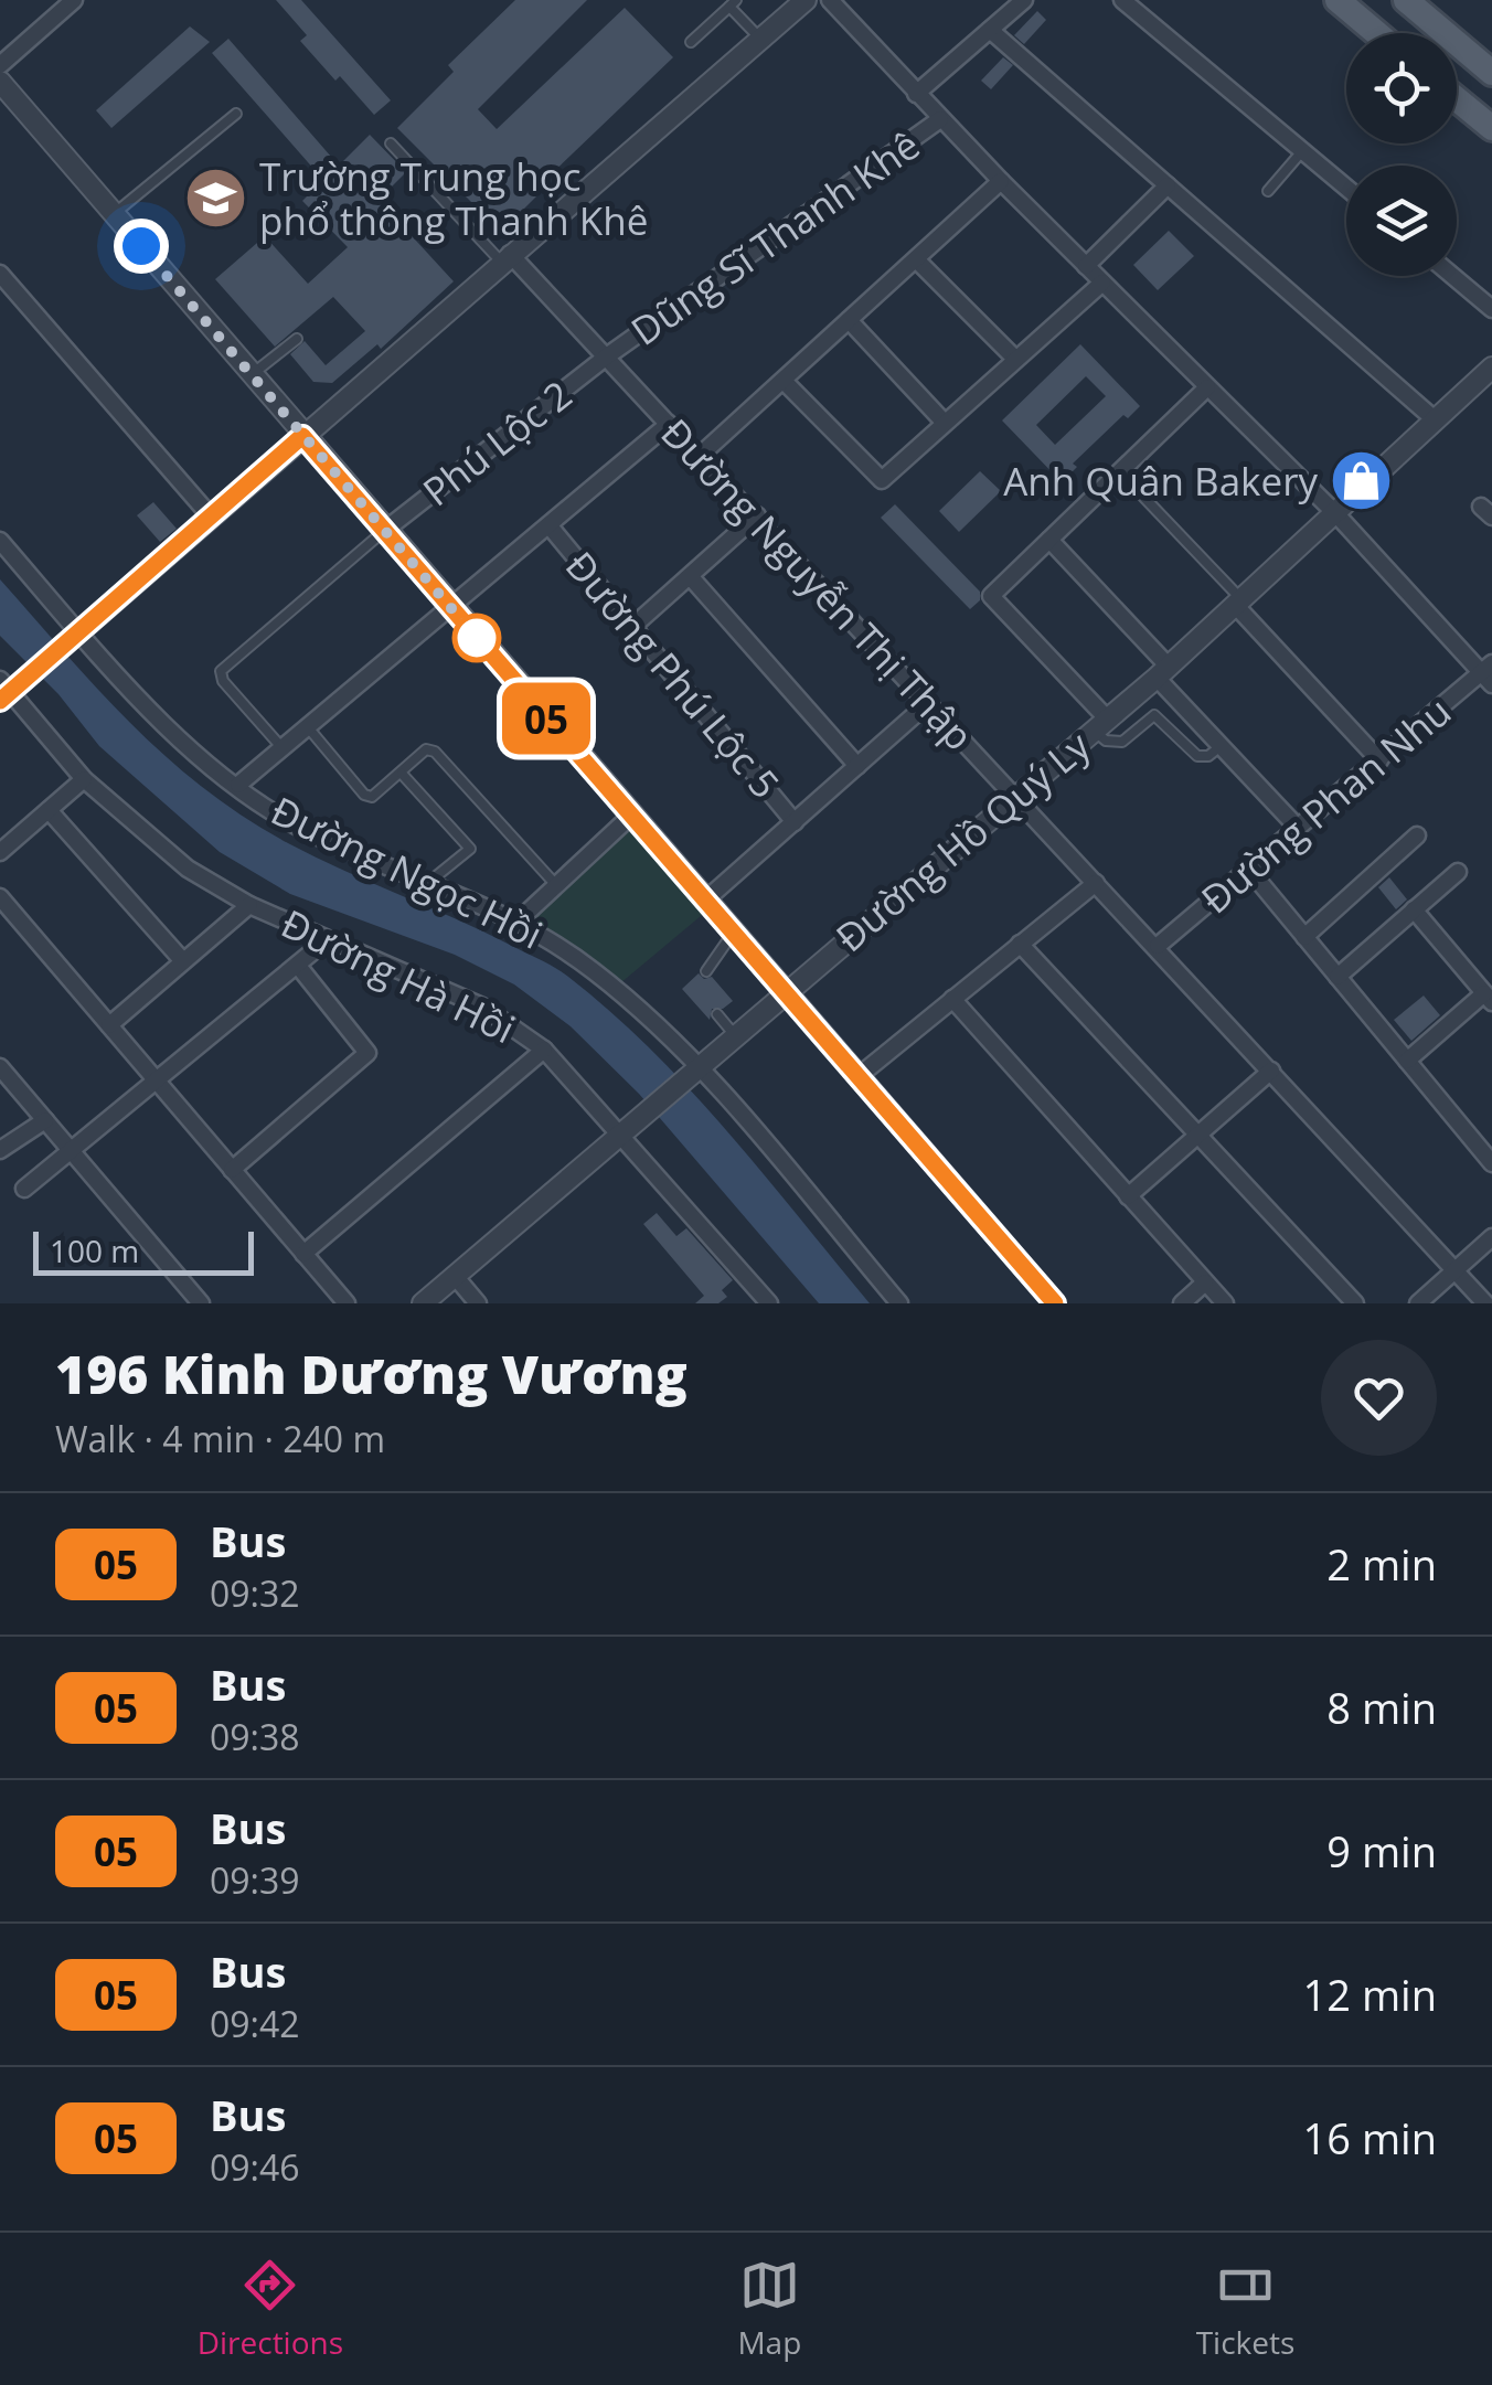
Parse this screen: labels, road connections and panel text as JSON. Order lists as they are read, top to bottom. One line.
{"streets":{"street":["Dũng Sĩ Thanh Khê","Phú Lộc 2","Đường Nguyễn Thị Thập","Đường Phú Lộc 5","Đường Phan Nhu","Đường Hồ Quý Ly","Đường Ngọc Hồi","Đường Hà Hồi"]},"crossings":[["Dũng Sĩ Thanh Khê","Phú Lộc 2"],["Dũng Sĩ Thanh Khê","Đường Nguyễn Thị Thập"],["Phú Lộc 2","Đường Nguyễn Thị Thập"],["Đường Nguyễn Thị Thập","Đường Phan Nhu"],["Đường Nguyễn Thị Thập","Đường Hồ Quý Ly"],["Đường Hồ Quý Ly","Đường Ngọc Hồi"],["Đường Hồ Quý Ly","Đường Hà Hồi"]],"places":{"school or university":["Trường Trung học phổ thông Thanh Khê"],"shop":["Anh Quân Bakery"]},"lines":["bus line 05"],"scale_bar":"100 m","page":{"on_map":"05","scale":"100 m","heading":["196 Kinh Dương Vương","Walk · 4 min · 240 m"],"list":[{"mark":"05","name":"Bus","note":"09:32","value":"2 min"},{"mark":"05","name":"Bus","note":"09:38","value":"8 min"},{"mark":"05","name":"Bus","note":"09:39","value":"9 min"},{"mark":"05","name":"Bus","note":"09:42","value":"12 min"},{"mark":"05","name":"Bus","note":"09:46","value":"16 min"}],"tabs":["Directions","Map","Tickets"]}}
